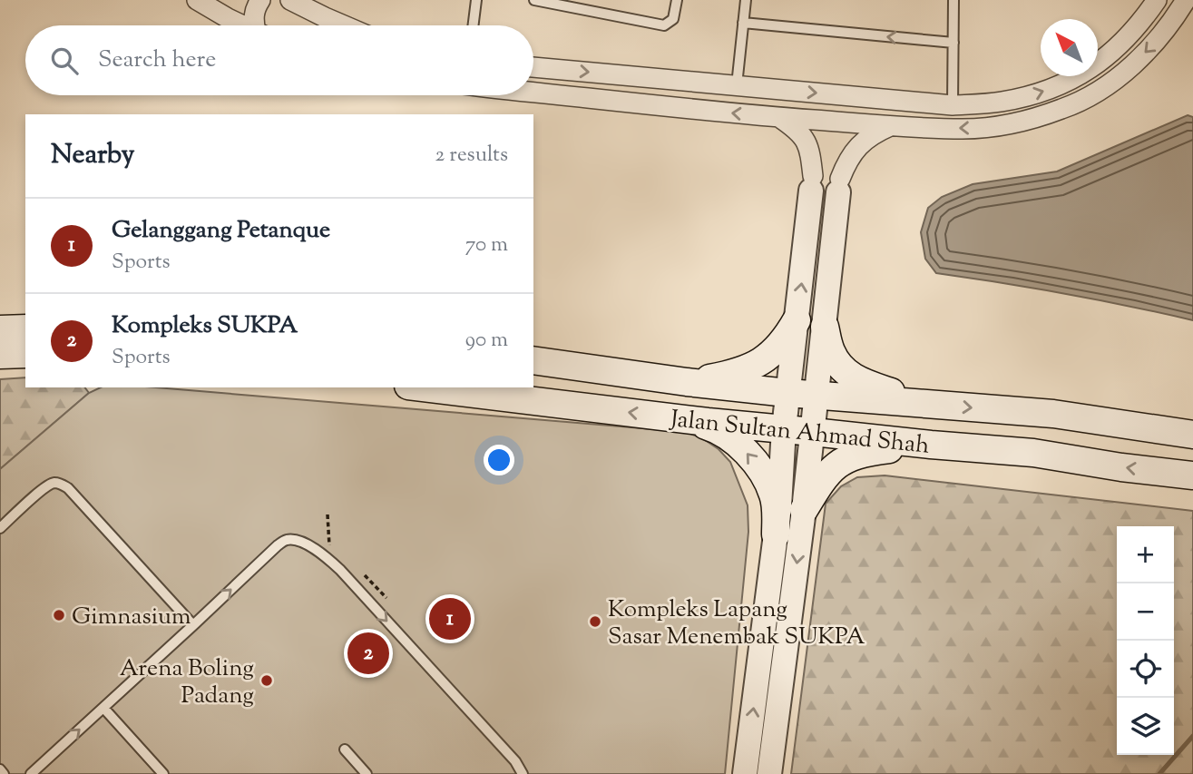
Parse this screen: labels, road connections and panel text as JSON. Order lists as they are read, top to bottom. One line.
{"streets":{"main road":["Jalan Sultan Ahmad Shah"]},"places":["Gimnasium","Kompleks Lapang Sasar Menembak SUKPA","Arena Boling Padang"],"north":"top left","page":{"search":"Search here","heading":["Nearby","2 results"],"list":[{"mark":"1","name":"Gelanggang Petanque","note":"Sports","value":"70 m"},{"mark":"2","name":"Kompleks SUKPA","note":"Sports","value":"90 m"}],"map_buttons":["+","−"],"pins":["1","2"]}}
